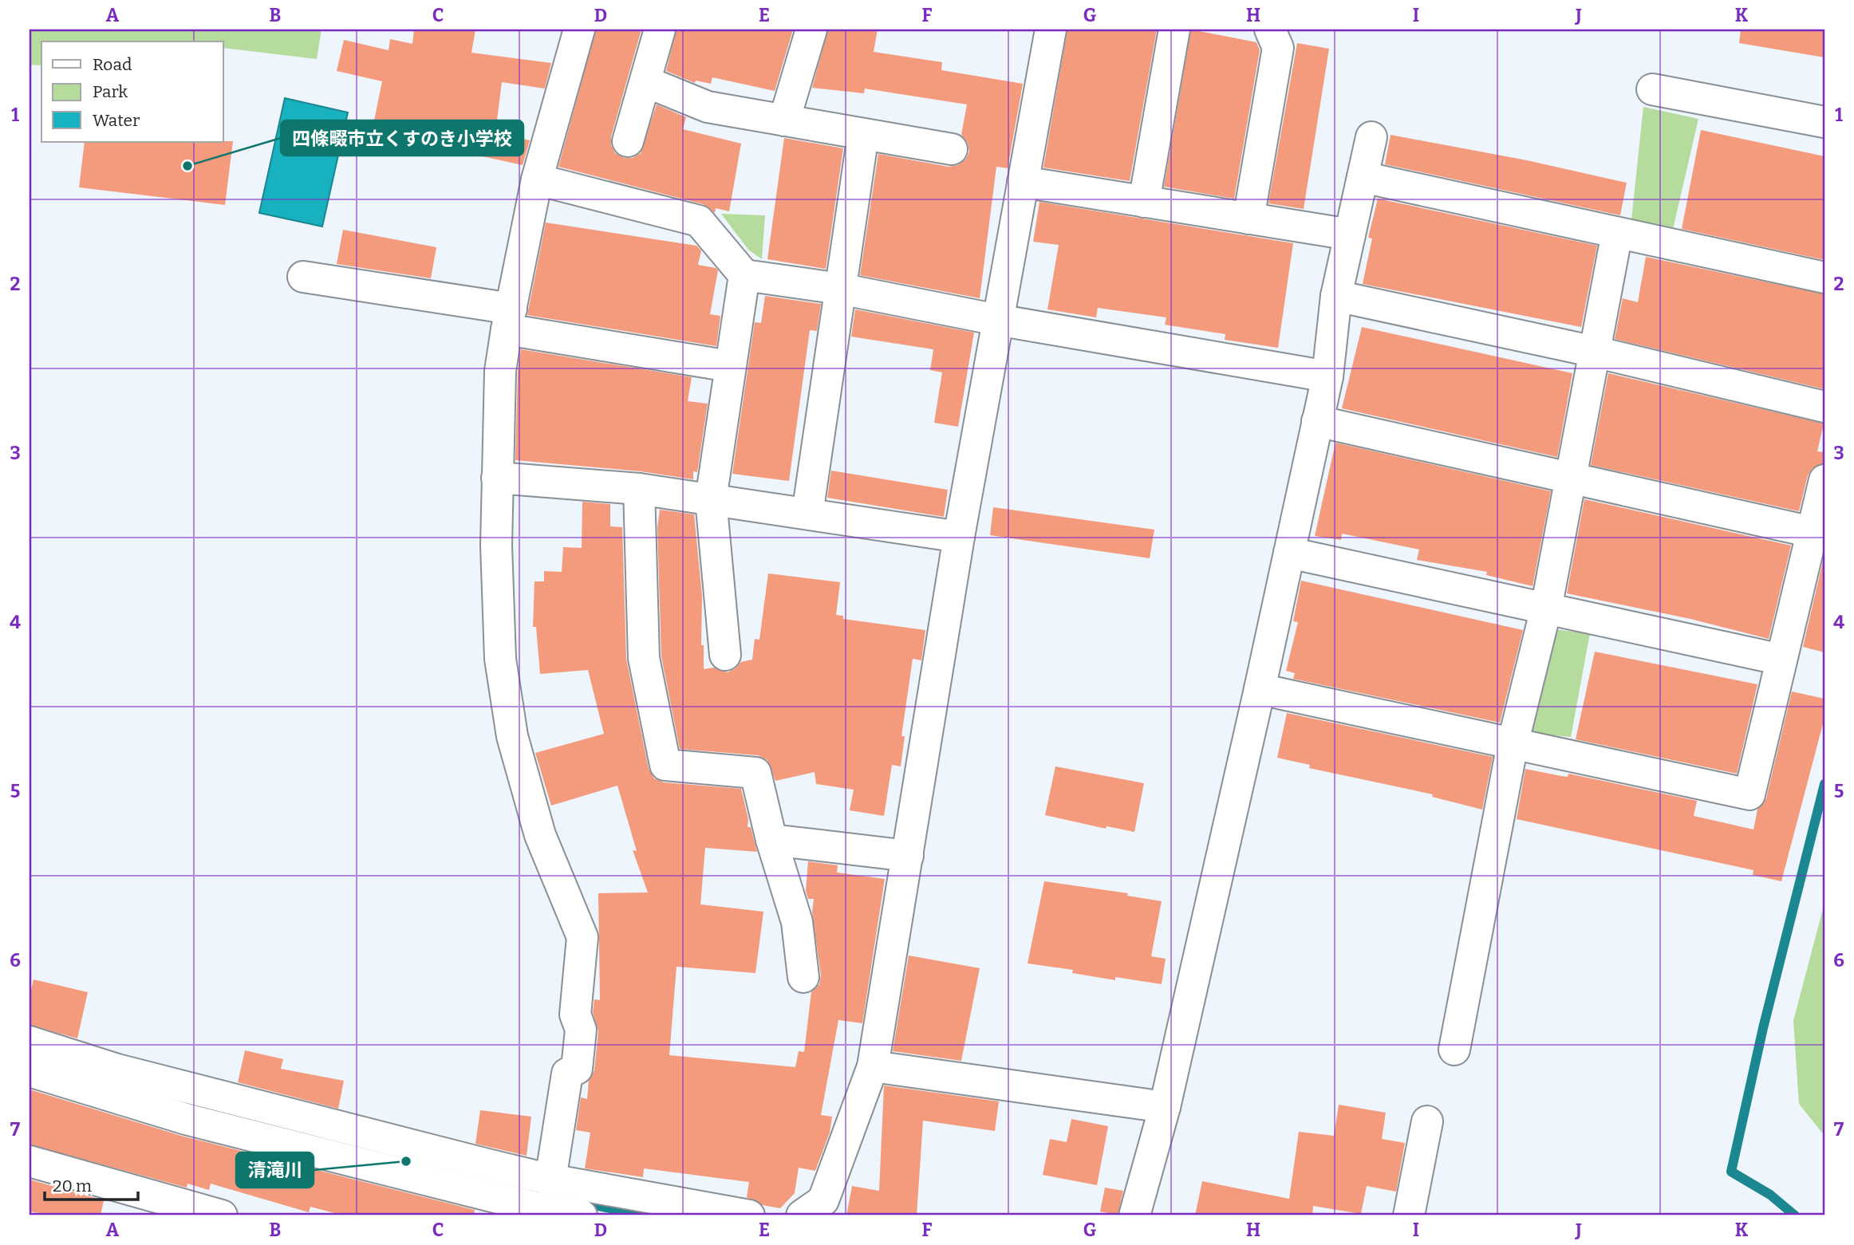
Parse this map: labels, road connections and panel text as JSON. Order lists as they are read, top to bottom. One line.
{"places":["四條畷市立くすのき小学校","清滝川"],"legend":["Road","Park","Water"],"scale_bar":"20 m","grid":{"columns":["A","B","C","D","E","F","G","H","I","J","K"],"rows":["1","2","3","4","5","6","7"]}}
